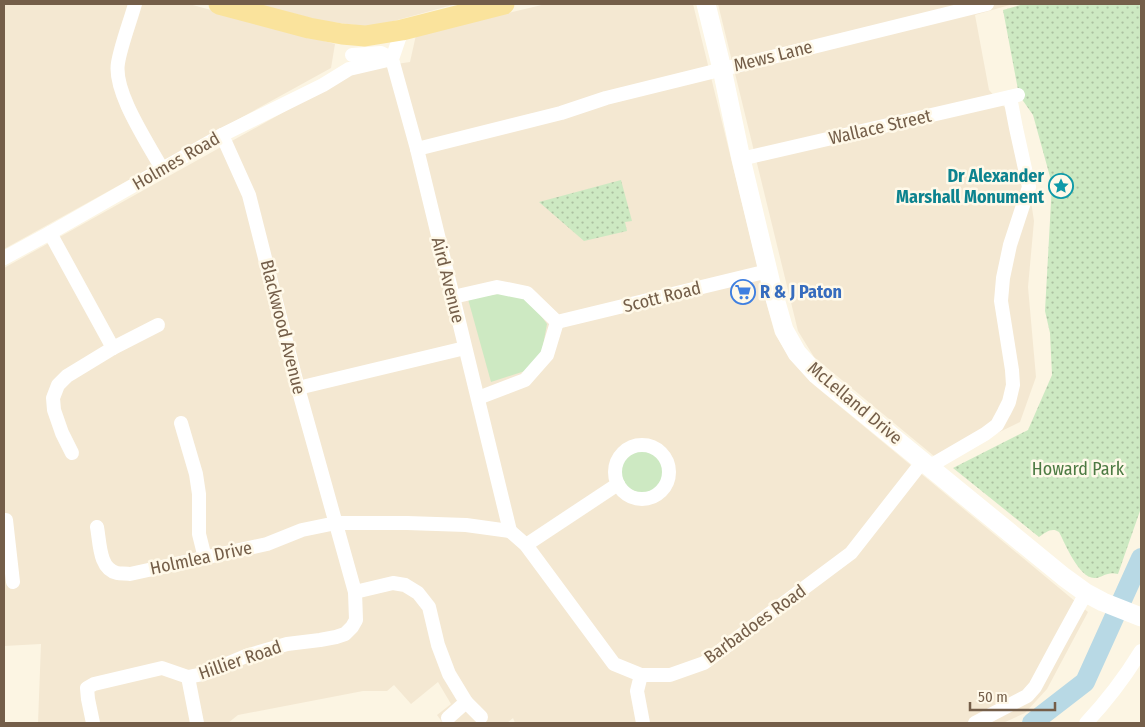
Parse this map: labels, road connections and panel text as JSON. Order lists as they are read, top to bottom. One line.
{"streets":{"street":["Mews Lane","Wallace Street","Holmes Road","Aird Avenue","Scott Road","Blackwood Avenue","McLelland Drive","Holmlea Drive","Barbadoes Road","Hillier Road"]},"crossings":[["Mews Lane","Aird Avenue"],["Mews Lane","McLelland Drive"],["Wallace Street","McLelland Drive"],["Wallace Street","Barbadoes Road"],["Holmes Road","Aird Avenue"],["Holmes Road","Blackwood Avenue"],["Aird Avenue","Holmlea Drive"],["Aird Avenue","Barbadoes Road"],["Scott Road","McLelland Drive"],["Blackwood Avenue","Holmlea Drive"],["Blackwood Avenue","Hillier Road"],["McLelland Drive","Barbadoes Road"],["Holmlea Drive","Barbadoes Road"],["Holmlea Drive","Hillier Road"]],"parks":["Howard Park"],"places":{"place":["Dr Alexander Marshall Monument"],"supermarket":["R & J Paton"]},"scale_bar":"50 m"}
